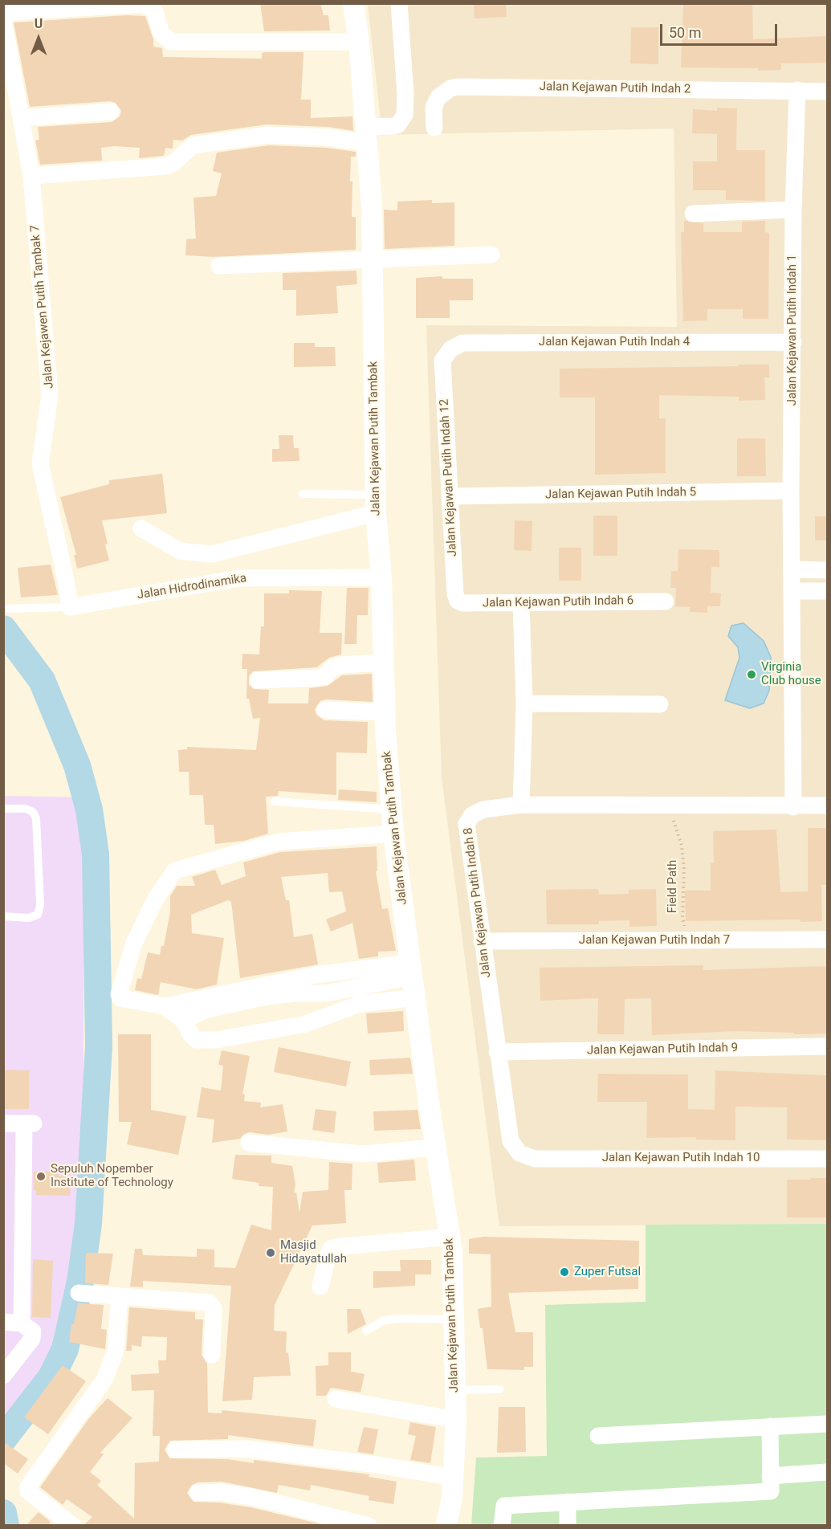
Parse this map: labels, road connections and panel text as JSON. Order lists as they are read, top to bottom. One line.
{"streets":{"street":["Jalan Kejawan Putih Indah 2","Jalan Kejawen Putih Tambak 7","Jalan Kejawan Putih Indah 1","Jalan Kejawan Putih Indah 4","Jalan Kejawan Putih Tambak","Jalan Kejawan Putih Indah 12","Jalan Kejawan Putih Indah 5","Jalan Hidrodinamika","Jalan Kejawan Putih Indah 6","Jalan Kejawan Putih Indah 8","Jalan Kejawan Putih Indah 7","Jalan Kejawan Putih Indah 9","Jalan Kejawan Putih Indah 10"],"path":["Field Path"]},"crossings":[["Jalan Kejawan Putih Indah 2","Jalan Kejawan Putih Indah 1"],["Jalan Kejawen Putih Tambak 7","Jalan Hidrodinamika"],["Jalan Kejawan Putih Indah 1","Jalan Kejawan Putih Indah 4"],["Jalan Kejawan Putih Indah 1","Jalan Kejawan Putih Indah 5"],["Jalan Kejawan Putih Indah 1","Jalan Kejawan Putih Indah 8"],["Jalan Kejawan Putih Indah 4","Jalan Kejawan Putih Indah 12"],["Jalan Kejawan Putih Tambak","Jalan Hidrodinamika"],["Jalan Kejawan Putih Indah 12","Jalan Kejawan Putih Indah 5"],["Jalan Kejawan Putih Indah 12","Jalan Kejawan Putih Indah 6"],["Field Path","Jalan Kejawan Putih Indah 8"],["Field Path","Jalan Kejawan Putih Indah 7"],["Jalan Kejawan Putih Indah 8","Jalan Kejawan Putih Indah 7"],["Jalan Kejawan Putih Indah 8","Jalan Kejawan Putih Indah 9"],["Jalan Kejawan Putih Indah 8","Jalan Kejawan Putih Indah 10"]],"places":["Virginia Club house","Sepuluh Nopember Institute of Technology","Masjid Hidayatullah","Zuper Futsal"],"scale_bar":"50 m","north":"top"}
